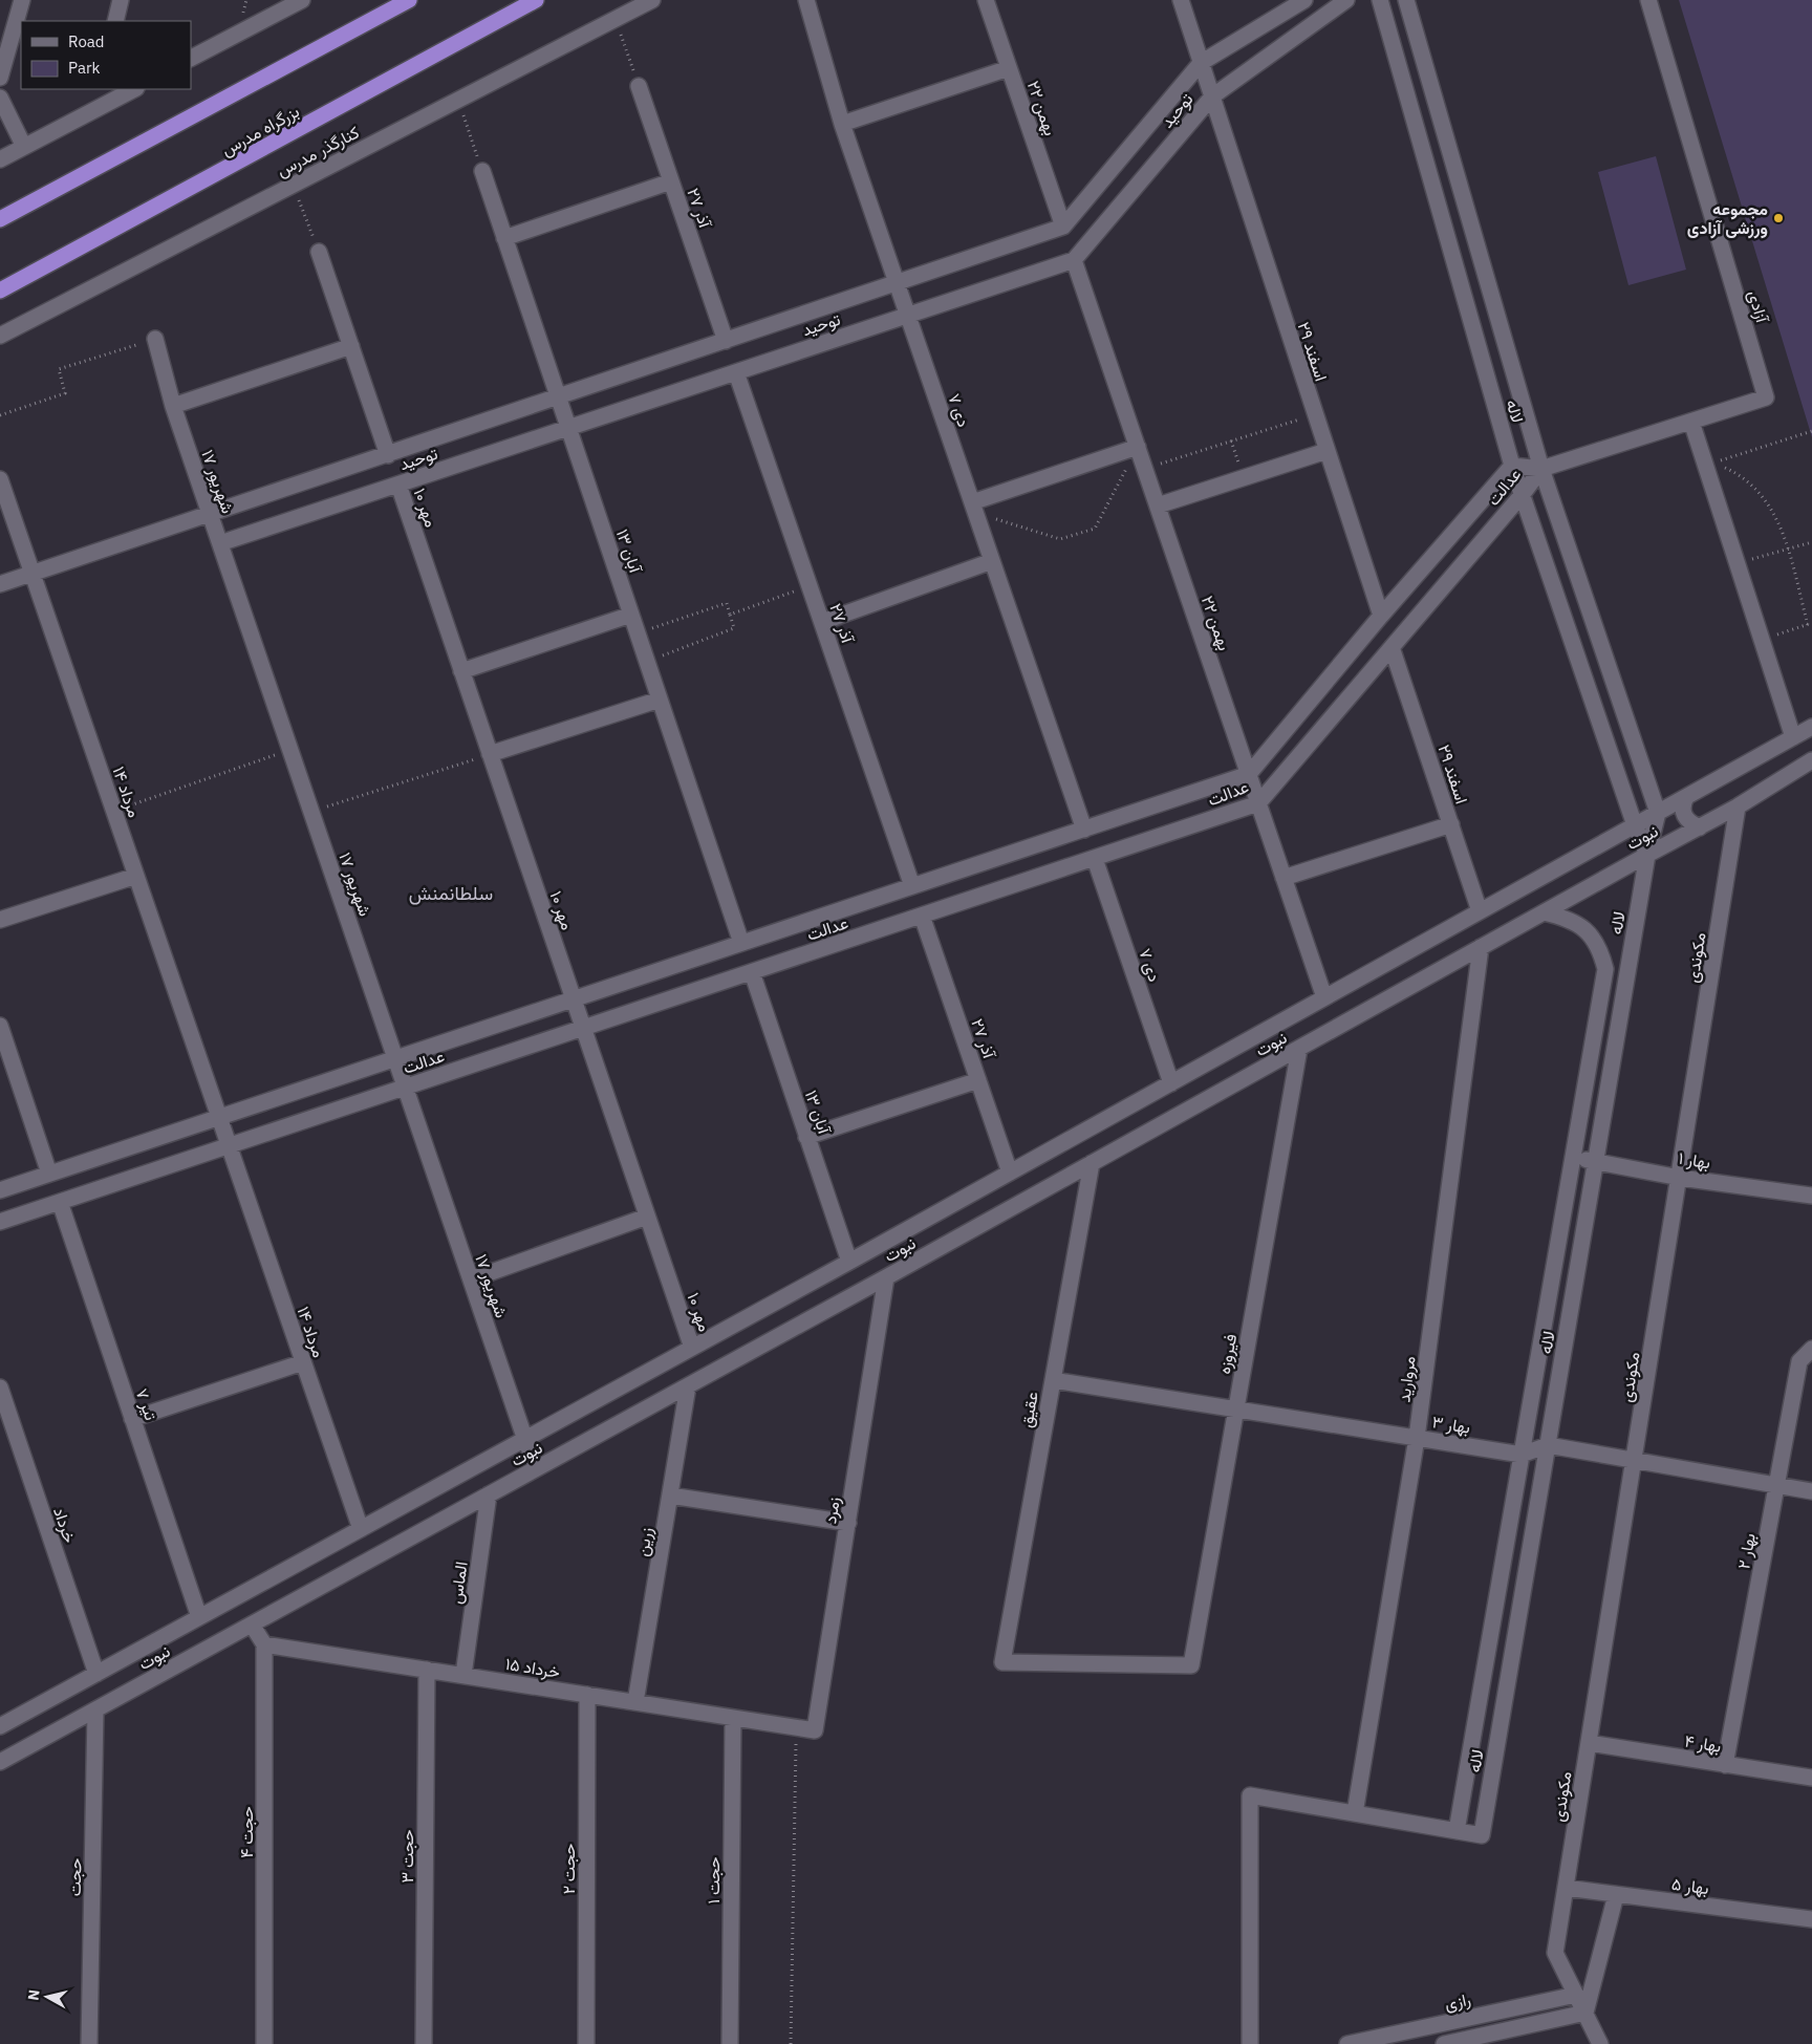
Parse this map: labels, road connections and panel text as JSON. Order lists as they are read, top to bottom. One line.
{"streets":{"highway":["بزرگراه مدرس"],"street":["۲۲ بهمن","توحید","کنارگذر مدرس","۲۷ آذر","آزادی","۲۹ اسفند","۷ دی","لاله","۱۷ شهریور","عدالت","۱۰ مهر","۱۳ آبان","۱۴ مرداد","نبوت","مکوندی","بهار ۱","فیروزه","مروارید","۷ تیر","عقیق","بهار ۳","زمرد","خرداد","زرین","بهار ۲","الماس","۱۵ خرداد","بهار ۴","حجت ۴","حجت ۳","حجت ۲","حجت","حجت ۱","بهار ۵","رازی"]},"crossings":[["۲۲ بهمن","توحید"],["۲۲ بهمن","عدالت"],["۲۲ بهمن","نبوت"],["توحید","۲۷ آذر"],["توحید","۲۹ اسفند"],["توحید","۷ دی"],["توحید","۱۷ شهریور"],["توحید","۱۰ مهر"],["توحید","۱۳ آبان"],["توحید","۱۴ مرداد"],["۲۷ آذر","عدالت"],["۲۷ آذر","نبوت"],["آزادی","لاله"],["آزادی","عدالت"],["۲۹ اسفند","عدالت"],["۲۹ اسفند","نبوت"],["۷ دی","عدالت"],["۷ دی","نبوت"],["لاله","عدالت"],["لاله","نبوت"],["لاله","بهار ۱"],["لاله","بهار ۳"],["۱۷ شهریور","عدالت"],["۱۷ شهریور","نبوت"],["عدالت","۱۰ مهر"],["عدالت","۱۳ آبان"],["عدالت","۱۴ مرداد"],["عدالت","۷ تیر"],["۱۰ مهر","نبوت"],["۱۳ آبان","نبوت"],["۱۴ مرداد","نبوت"],["نبوت","مکوندی"],["نبوت","فیروزه"],["نبوت","مروارید"],["نبوت","۷ تیر"],["نبوت","عقیق"],["نبوت","زمرد"],["نبوت","خرداد"],["نبوت","زرین"],["نبوت","الماس"],["نبوت","حجت"],["مکوندی","بهار ۱"],["مکوندی","بهار ۳"],["مکوندی","بهار ۴"],["مکوندی","بهار ۵"],["مکوندی","رازی"],["فیروزه","عقیق"],["فیروزه","بهار ۳"],["مروارید","بهار ۳"],["عقیق","بهار ۳"],["بهار ۳","بهار ۲"],["زمرد","۱۵ خرداد"],["زرین","۱۵ خرداد"],["بهار ۲","بهار ۴"],["الماس","۱۵ خرداد"],["۱۵ خرداد","حجت ۴"],["۱۵ خرداد","حجت ۳"],["۱۵ خرداد","حجت ۲"],["۱۵ خرداد","حجت ۱"]],"districts":["سلطانمنش"],"places":["مجموعه ورزشی آزادی"],"legend":["Road","Park"],"north":"left"}
